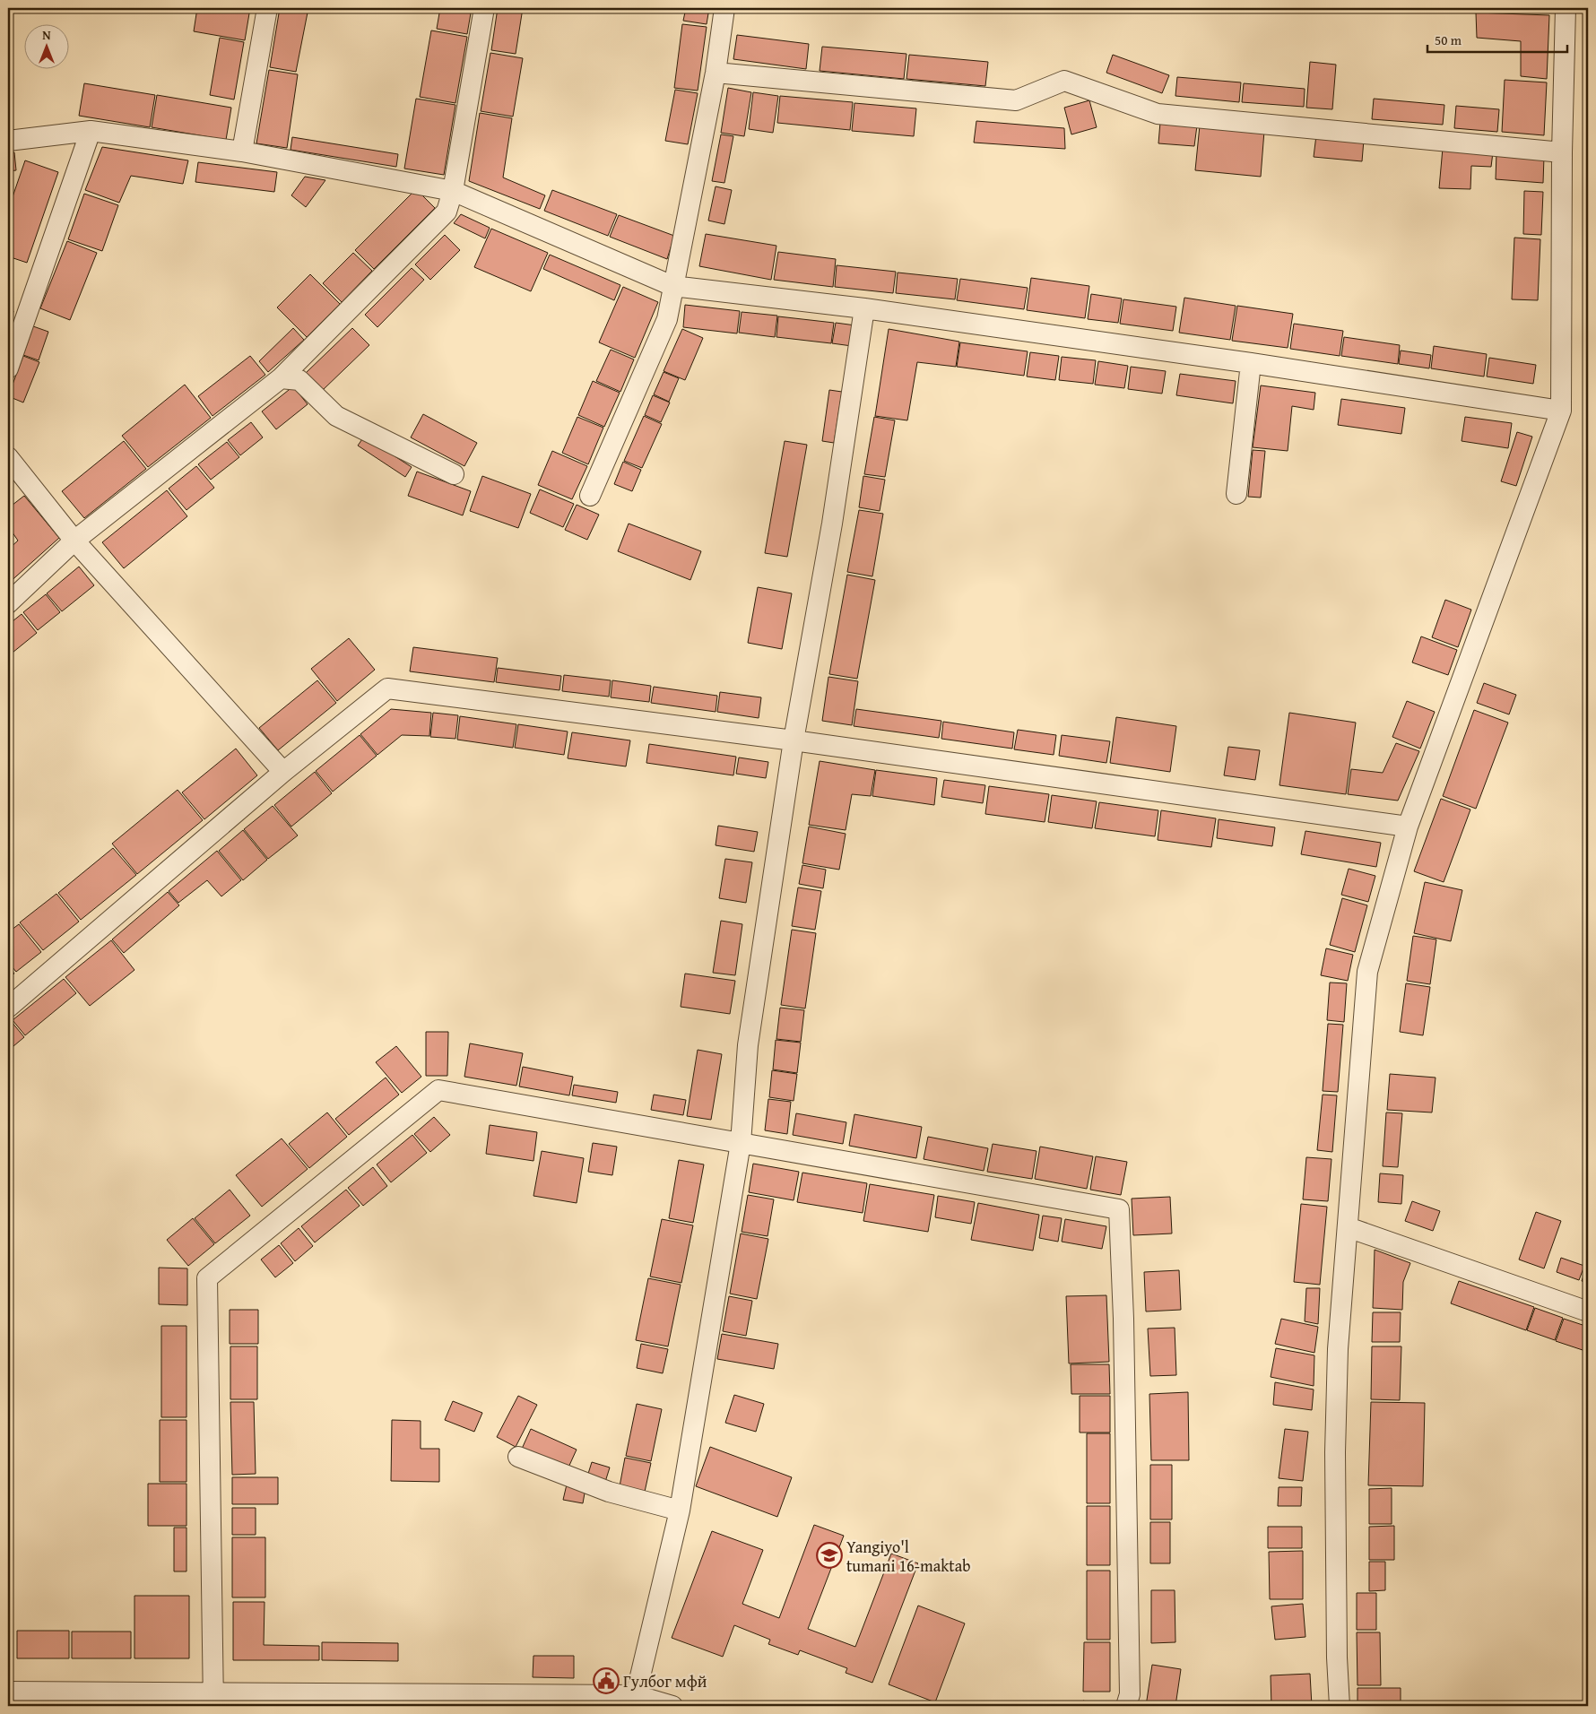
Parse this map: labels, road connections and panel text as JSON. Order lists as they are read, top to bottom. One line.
{"places":{"school or university":["Yangiyo'l tumani 16-maktab"],"public building":["Гулбог мфй"]},"scale_bar":"50 m","north":"top"}
